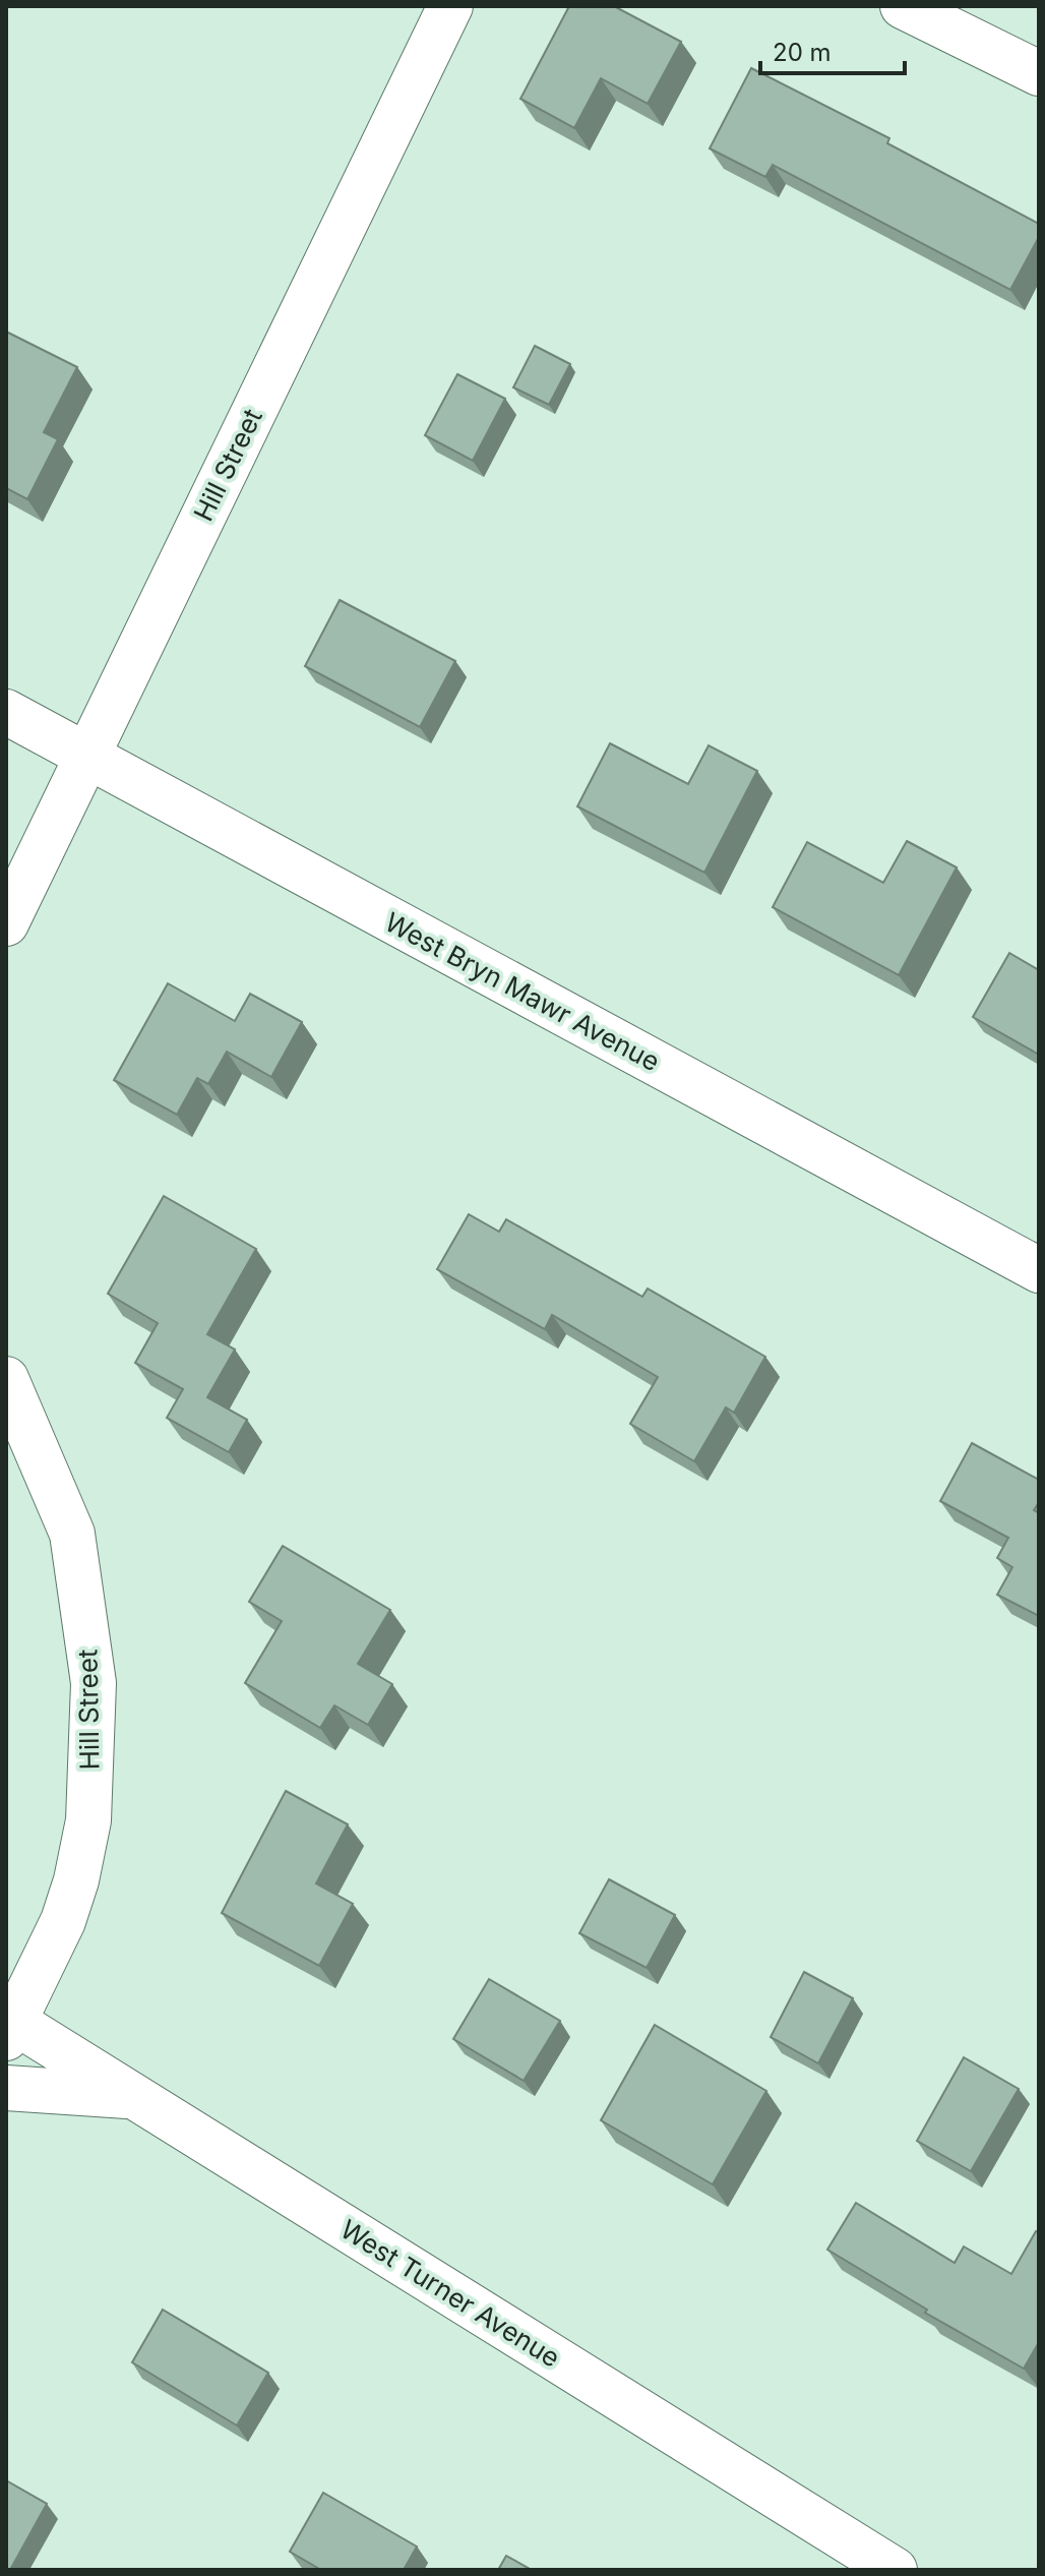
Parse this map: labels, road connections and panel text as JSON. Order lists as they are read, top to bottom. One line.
{"streets":{"street":["Hill Street","West Bryn Mawr Avenue","West Turner Avenue"]},"crossings":[["Hill Street","West Bryn Mawr Avenue"],["Hill Street","West Turner Avenue"]],"scale_bar":"20 m"}
